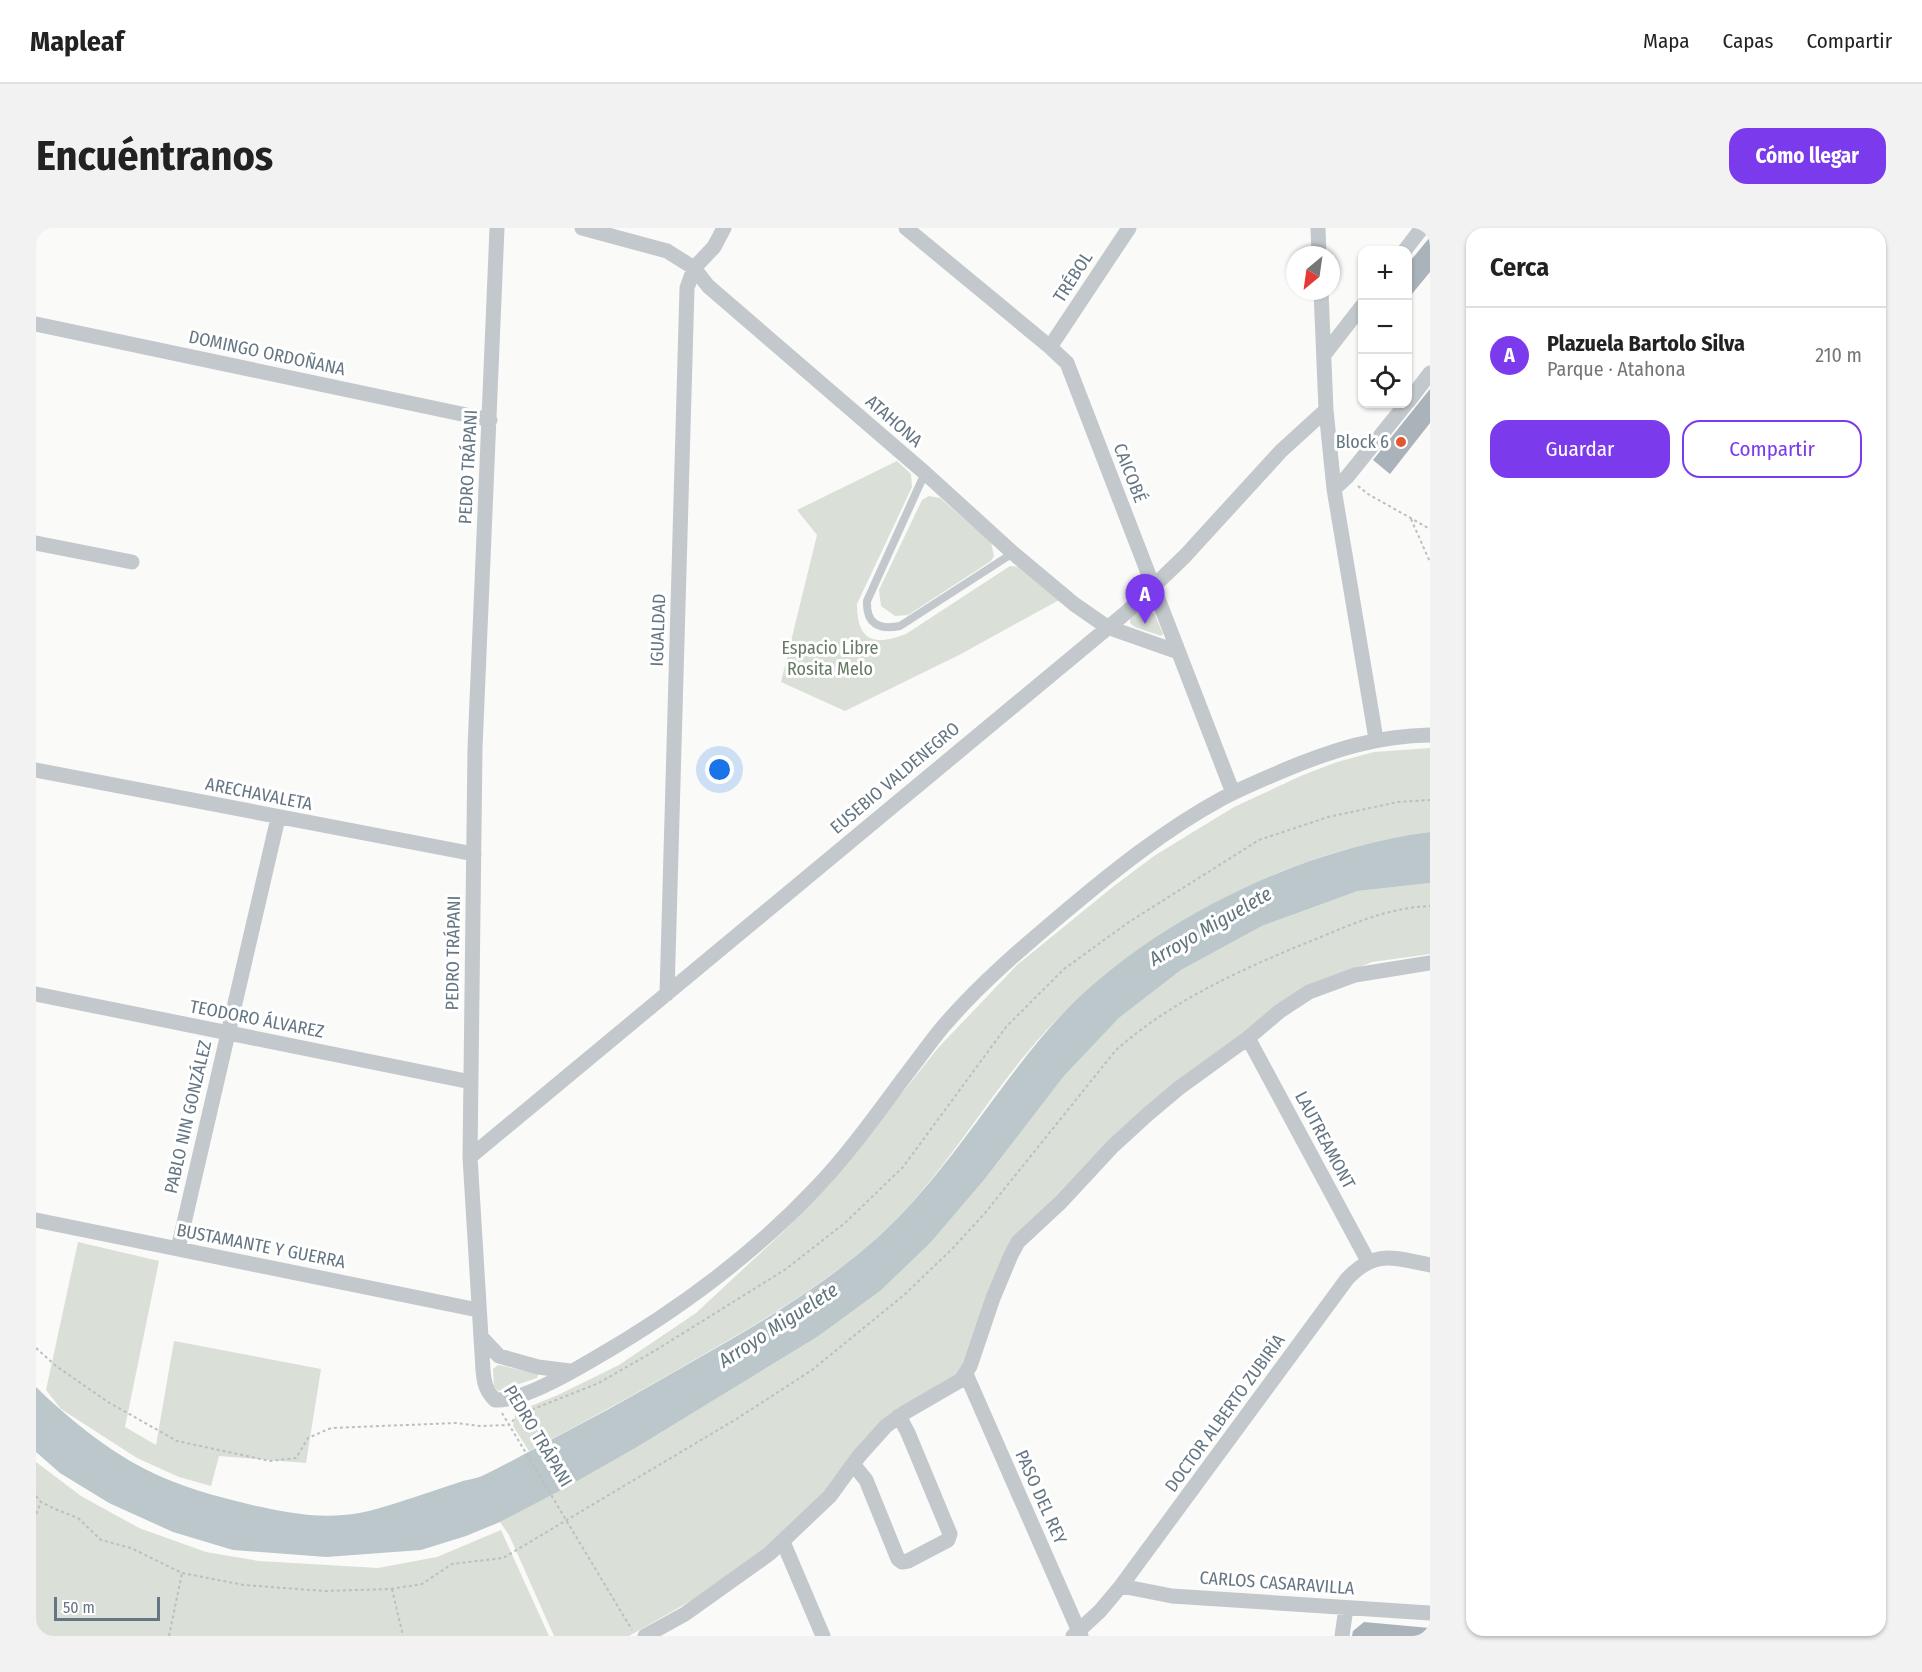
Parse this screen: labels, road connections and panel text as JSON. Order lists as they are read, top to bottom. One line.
{"streets":{"street":["TRÉBOL","DOMINGO ORDOÑANA","ATAHONA","PEDRO TRÁPANI","CAICOBÉ","IGUALDAD","EUSEBIO VALDENEGRO","ARECHAVALETA","TEODORO ÁLVAREZ","PABLO NIN GONZÁLEZ","LAUTREAMONT","BUSTAMANTE Y GUERRA","DOCTOR ALBERTO ZUBIRÍA","PASO DEL REY","CARLOS CASARAVILLA"]},"crossings":[["TRÉBOL","CAICOBÉ"],["DOMINGO ORDOÑANA","PEDRO TRÁPANI"],["ATAHONA","CAICOBÉ"],["ATAHONA","IGUALDAD"],["ATAHONA","EUSEBIO VALDENEGRO"],["PEDRO TRÁPANI","EUSEBIO VALDENEGRO"],["PEDRO TRÁPANI","ARECHAVALETA"],["PEDRO TRÁPANI","TEODORO ÁLVAREZ"],["PEDRO TRÁPANI","BUSTAMANTE Y GUERRA"],["CAICOBÉ","EUSEBIO VALDENEGRO"],["IGUALDAD","EUSEBIO VALDENEGRO"],["ARECHAVALETA","PABLO NIN GONZÁLEZ"],["TEODORO ÁLVAREZ","PABLO NIN GONZÁLEZ"],["PABLO NIN GONZÁLEZ","BUSTAMANTE Y GUERRA"],["LAUTREAMONT","DOCTOR ALBERTO ZUBIRÍA"],["DOCTOR ALBERTO ZUBIRÍA","PASO DEL REY"],["DOCTOR ALBERTO ZUBIRÍA","CARLOS CASARAVILLA"]],"water":["Arroyo Miguelete"],"parks":["Espacio Libre Rosita Melo"],"places":["Block 6"],"scale_bar":"50 m","north":"bottom left","page":{"header":"Mapleaf","nav":["Mapa","Capas","Compartir"],"buttons":["Cómo llegar",["Guardar","Compartir"]],"title":"Encuéntranos","heading":"Cerca","map_buttons":["+","−"],"list":[{"mark":"A","name":"Plazuela Bartolo Silva","note":"Parque · Atahona","value":"210 m"}],"pins":"A","scale":"50 m"}}
